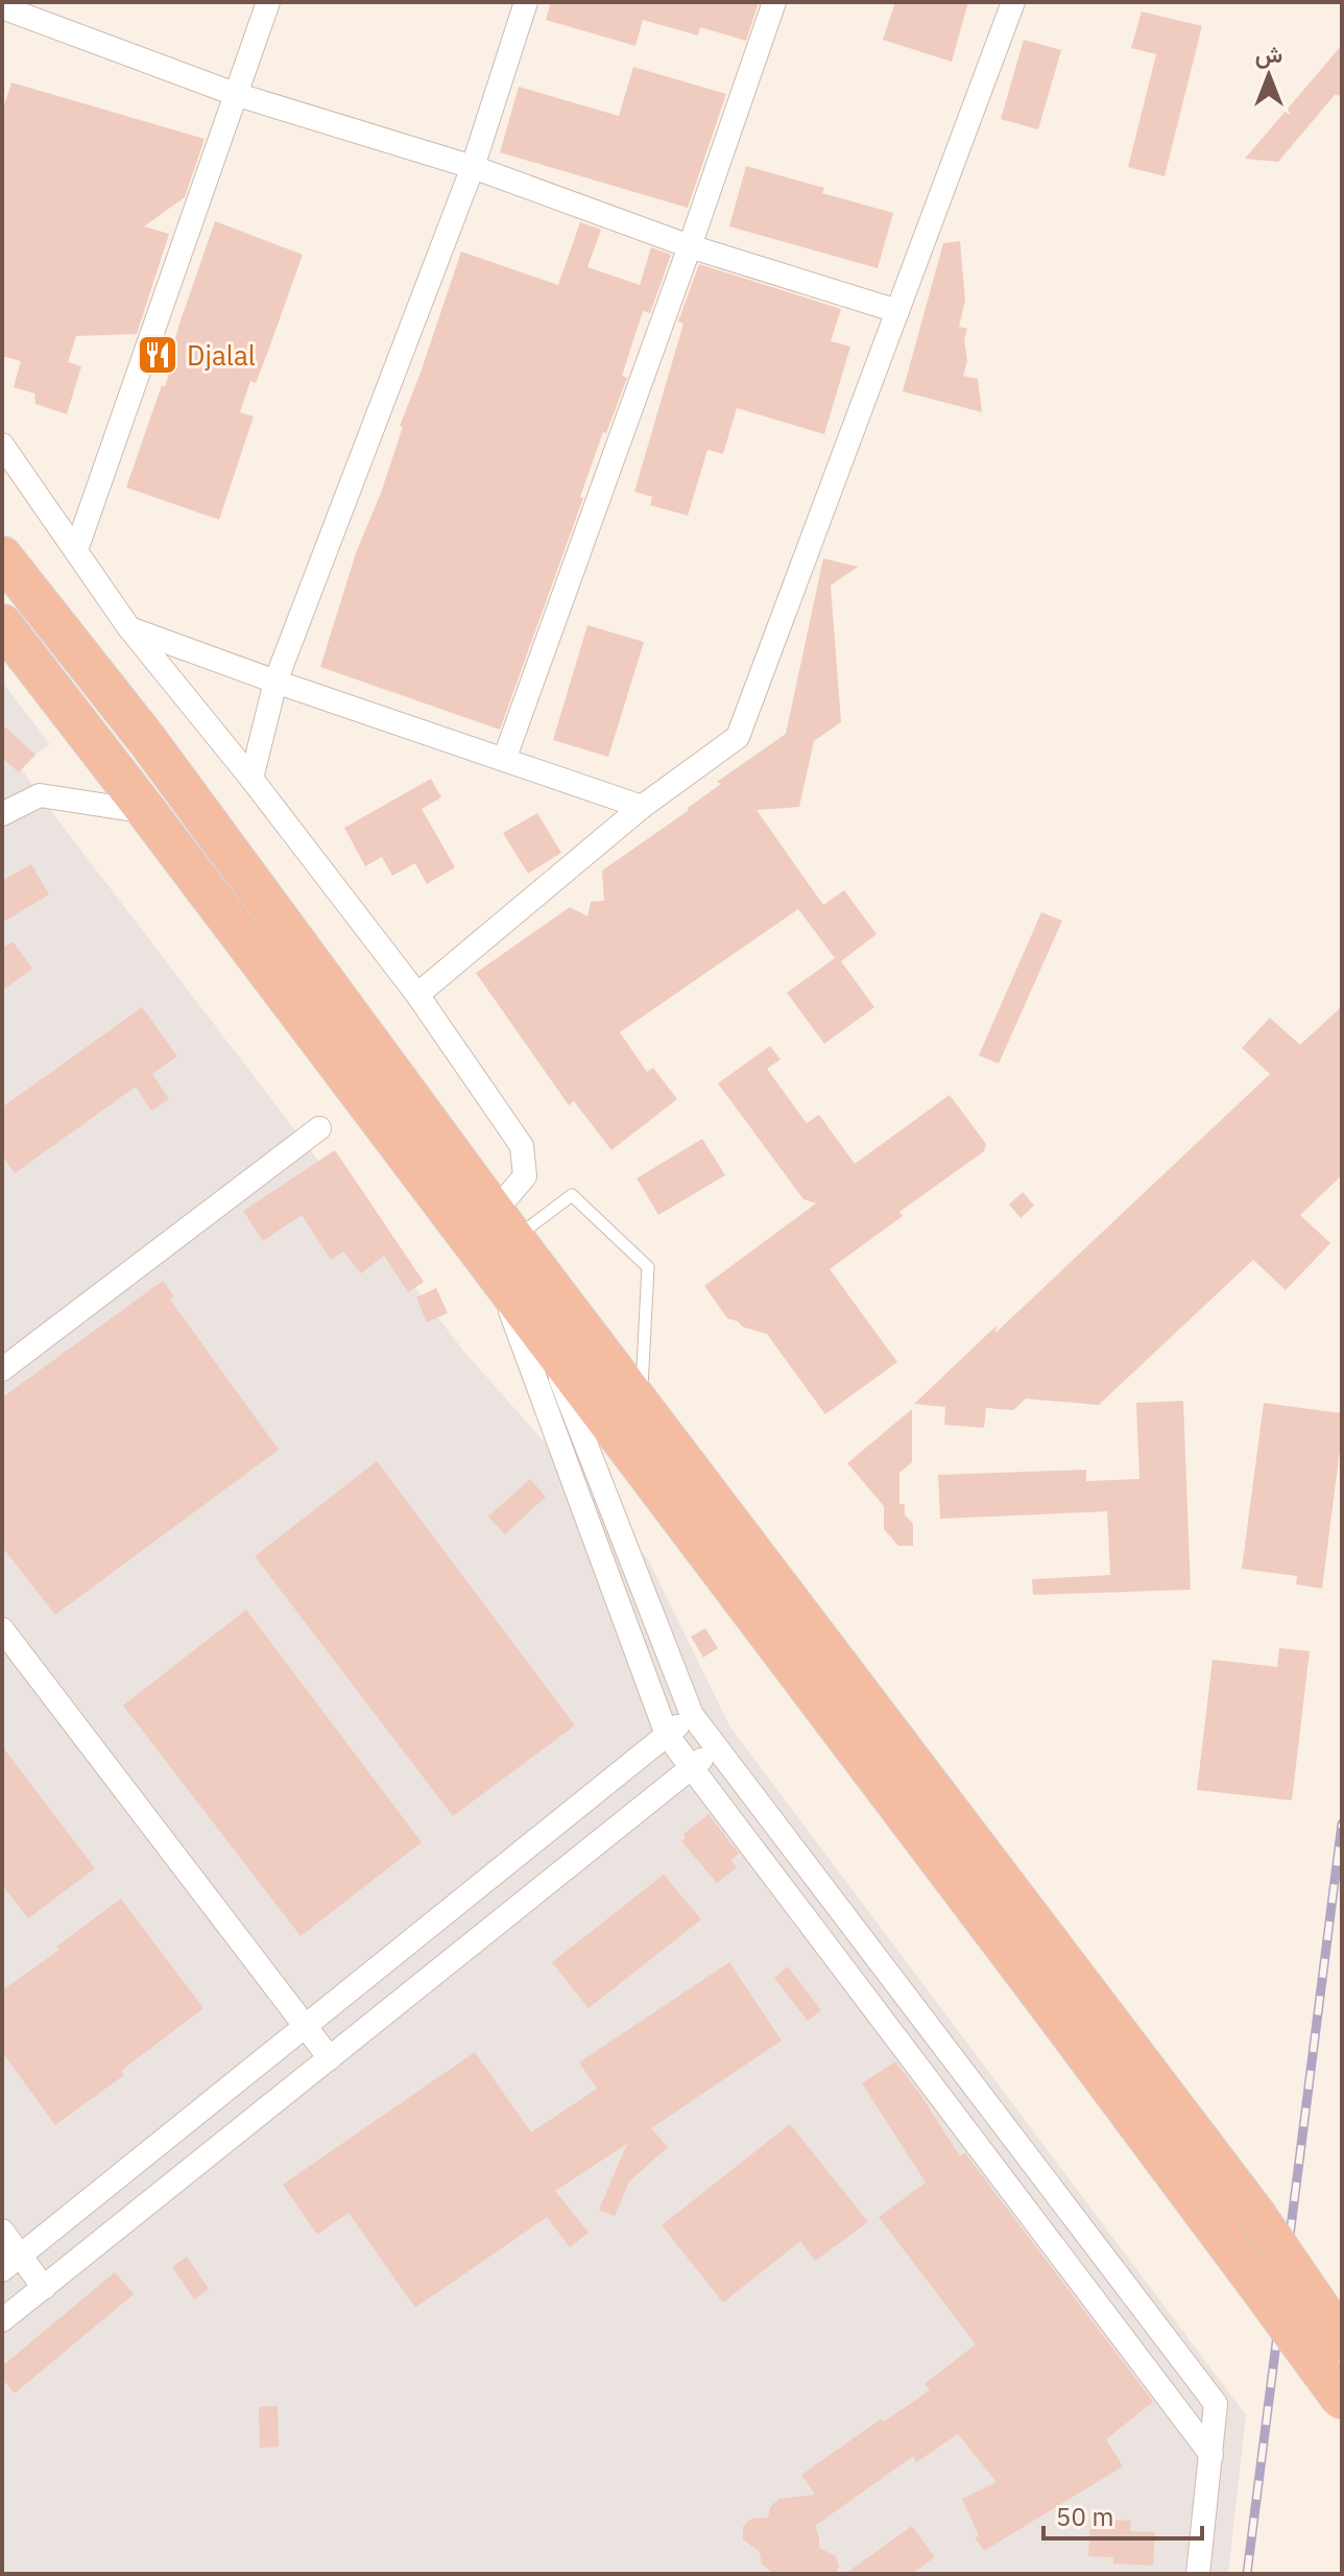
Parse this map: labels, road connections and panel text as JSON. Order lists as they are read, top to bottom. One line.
{"places":{"restaurant":["Djalal"]},"scale_bar":"50 m","north":"top"}
